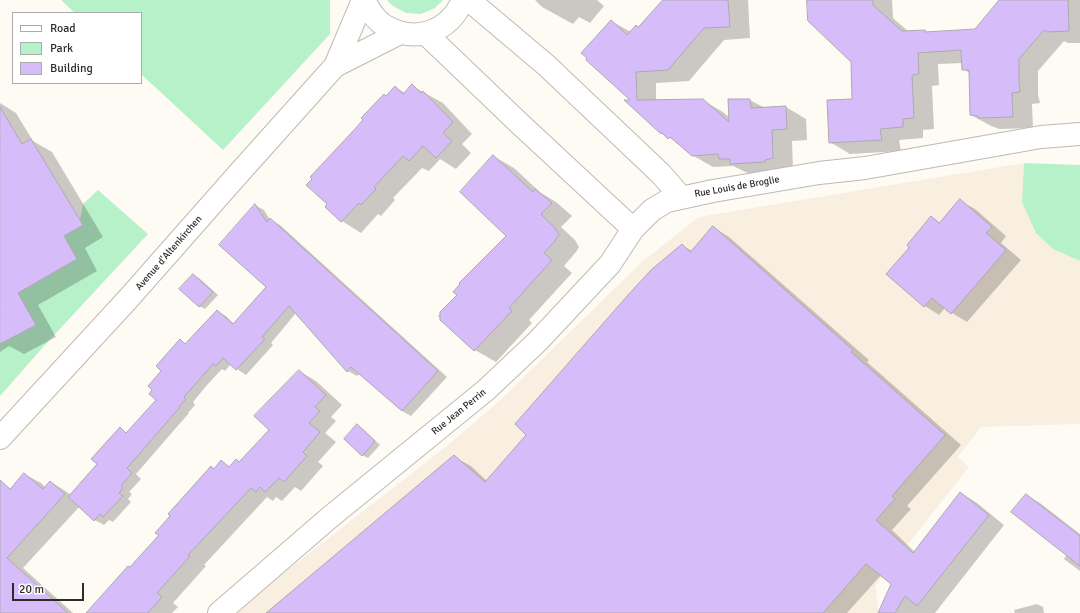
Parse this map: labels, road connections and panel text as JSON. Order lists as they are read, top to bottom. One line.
{"streets":{"street":["Rue Louis de Broglie","Avenue d'Altenkirchen","Rue Jean Perrin"]},"crossings":[["Rue Louis de Broglie","Rue Jean Perrin"]],"legend":["Road","Park","Building"],"scale_bar":"20 m"}
